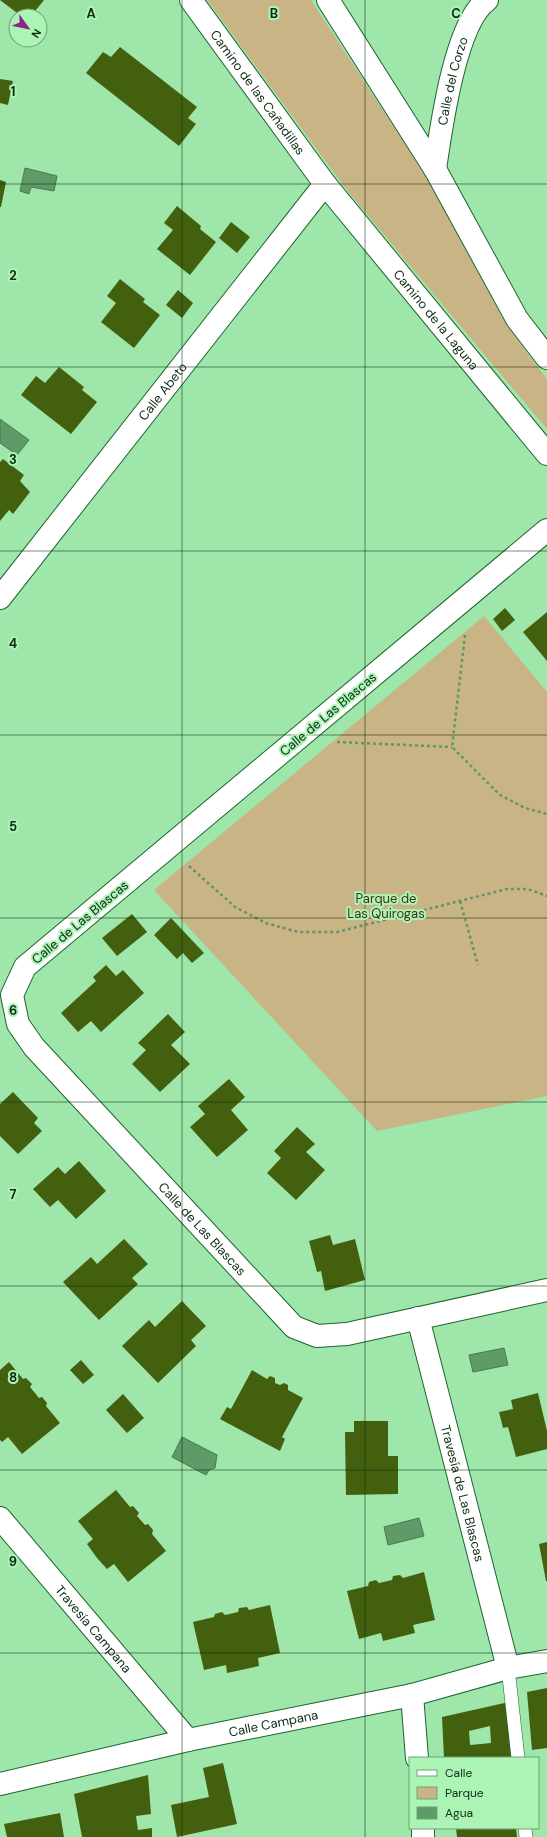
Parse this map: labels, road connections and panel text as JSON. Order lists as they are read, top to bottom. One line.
{"streets":{"street":["Calle del Corzo","Camino de las Cañadillas","Camino de la Laguna","Calle Abeto","Calle de Las Blascas","Travesía de Las Blascas","Travesía Campana","Calle Campana"]},"crossings":[["Camino de las Cañadillas","Camino de la Laguna"],["Camino de las Cañadillas","Calle Abeto"],["Camino de la Laguna","Calle Abeto"],["Calle de Las Blascas","Travesía de Las Blascas"],["Travesía de Las Blascas","Calle Campana"],["Travesía Campana","Calle Campana"]],"parks":["Parque de Las Quirogas"],"legend":["Calle","Parque","Agua"],"north":"bottom right","grid":{"columns":["A","B","C"],"rows":["1","2","3","4","5","6","7","8","9"]}}
